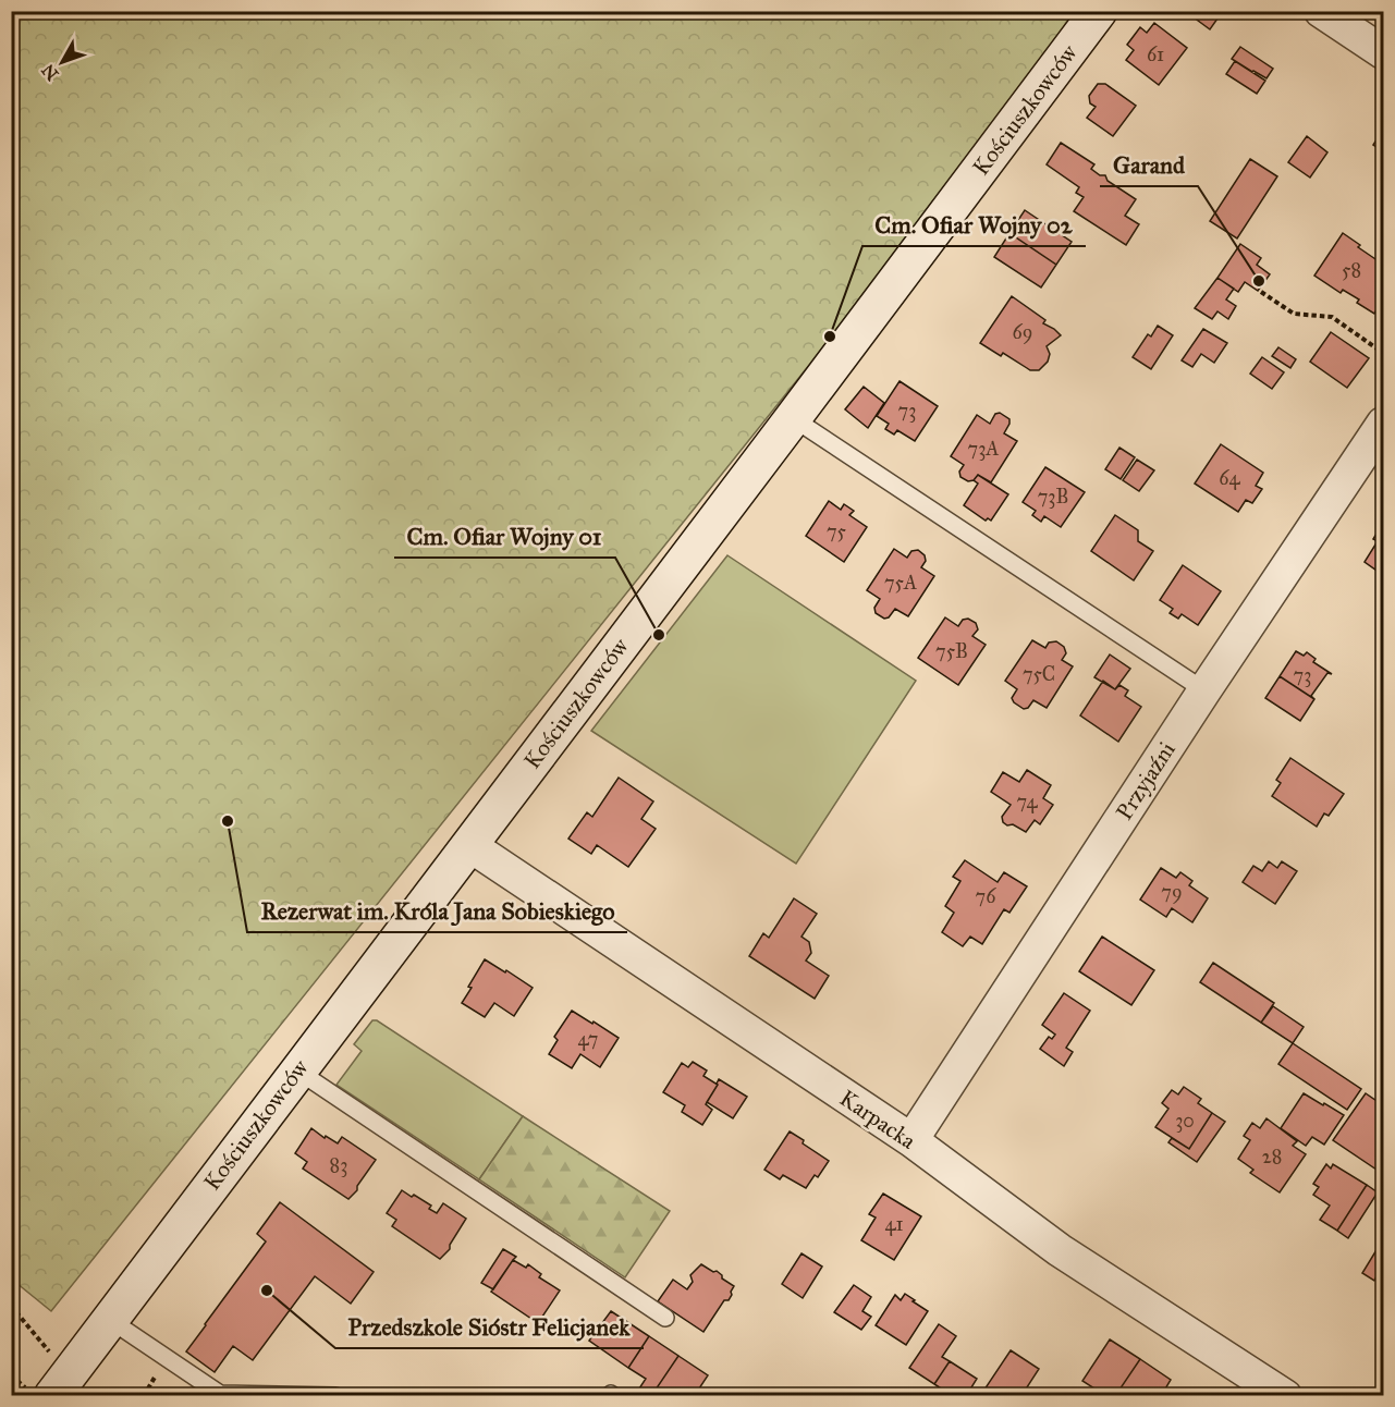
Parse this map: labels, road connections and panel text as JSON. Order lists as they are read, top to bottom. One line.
{"streets":{"street":["Kościuszkowców","Przyjaźni","Karpacka"]},"crossings":[["Kościuszkowców","Karpacka"],["Przyjaźni","Karpacka"]],"places":["Garand","Cm. Ofiar Wojny 02","Cm. Ofiar Wojny 01","Rezerwat im. Króla Jana Sobieskiego","Przedszkole Sióstr Felicjanek"],"house_numbers":["61","58","69","73","73A","64","73B","75","75A","75B","75C","73","74","79","76","47","30","28","83","41"],"north":"bottom left"}
